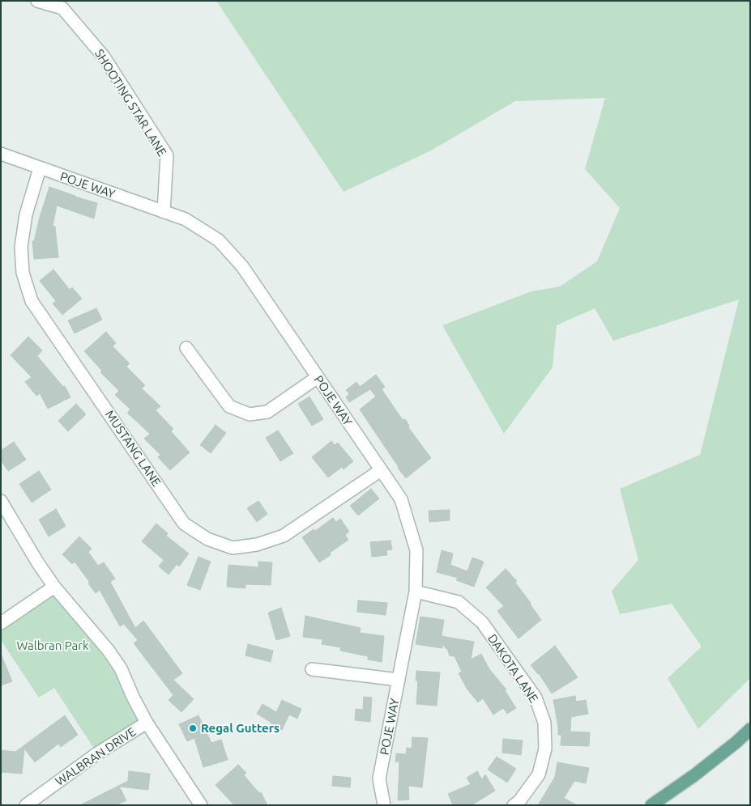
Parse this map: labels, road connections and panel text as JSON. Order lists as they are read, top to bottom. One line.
{"streets":{"street":["SHOOTING STAR LANE","POJE WAY","MUSTANG LANE","DAKOTA LANE","WALBRAN DRIVE"]},"crossings":[["SHOOTING STAR LANE","POJE WAY"],["POJE WAY","MUSTANG LANE"],["POJE WAY","DAKOTA LANE"]],"parks":["Walbran Park"],"places":["Regal Gutters"]}
